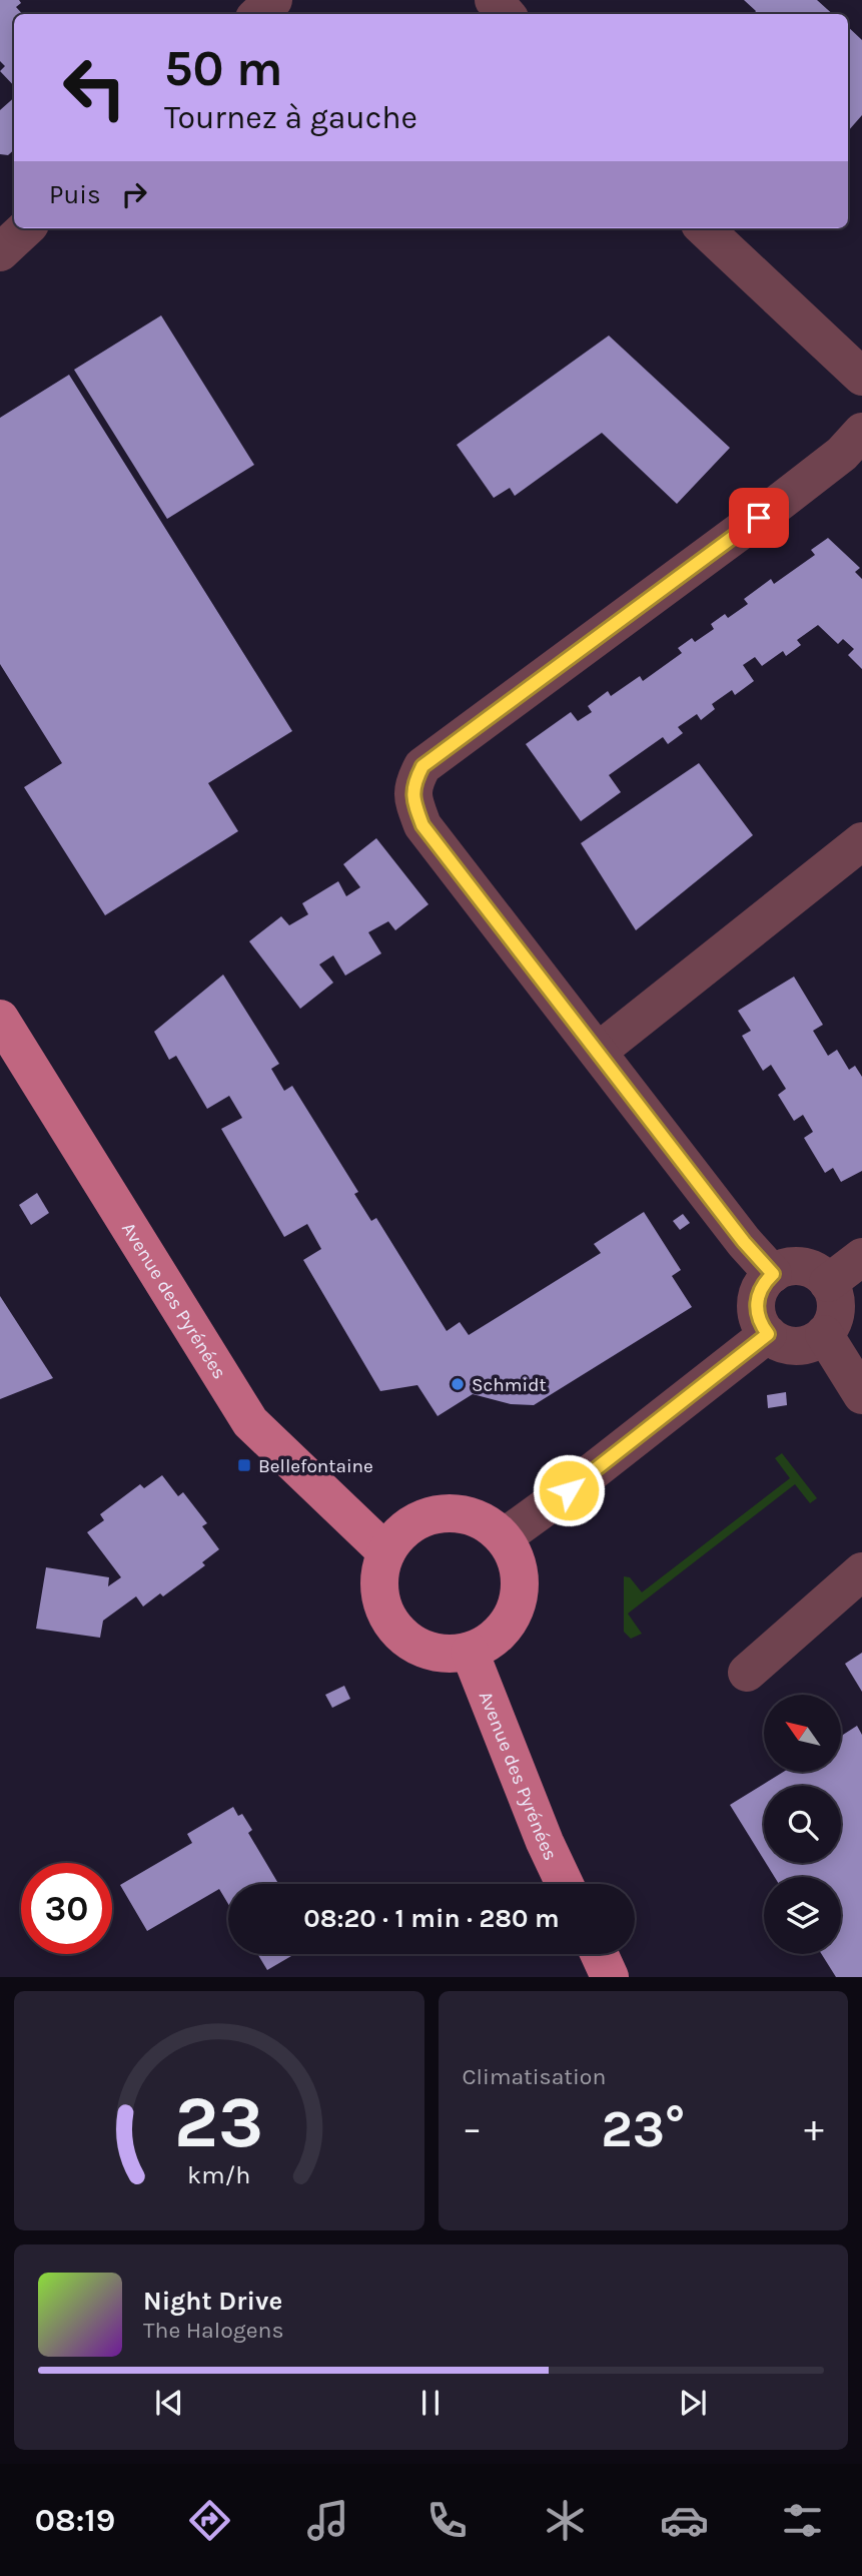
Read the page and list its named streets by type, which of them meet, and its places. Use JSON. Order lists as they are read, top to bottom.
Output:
{
  "streets": {
    "main road": ["Avenue des Pyrénées"]
  },
  "places": {
    "other": ["Schmidt"],
    "transit": ["Bellefontaine"]
  },
  "north": "top left",
  "page": {
    "turn": ["50 m", "Tournez à gauche"],
    "then": "Puis",
    "limit": "30",
    "trip": "08:20 · 1 min · 280 m",
    "tile": "Climatisation",
    "heat": ["−", "23°", "+"],
    "song": ["Night Drive", "The Halogens"],
    "tabs": "08:19",
    "gauge": ["23", "km/h"]
  }
}
